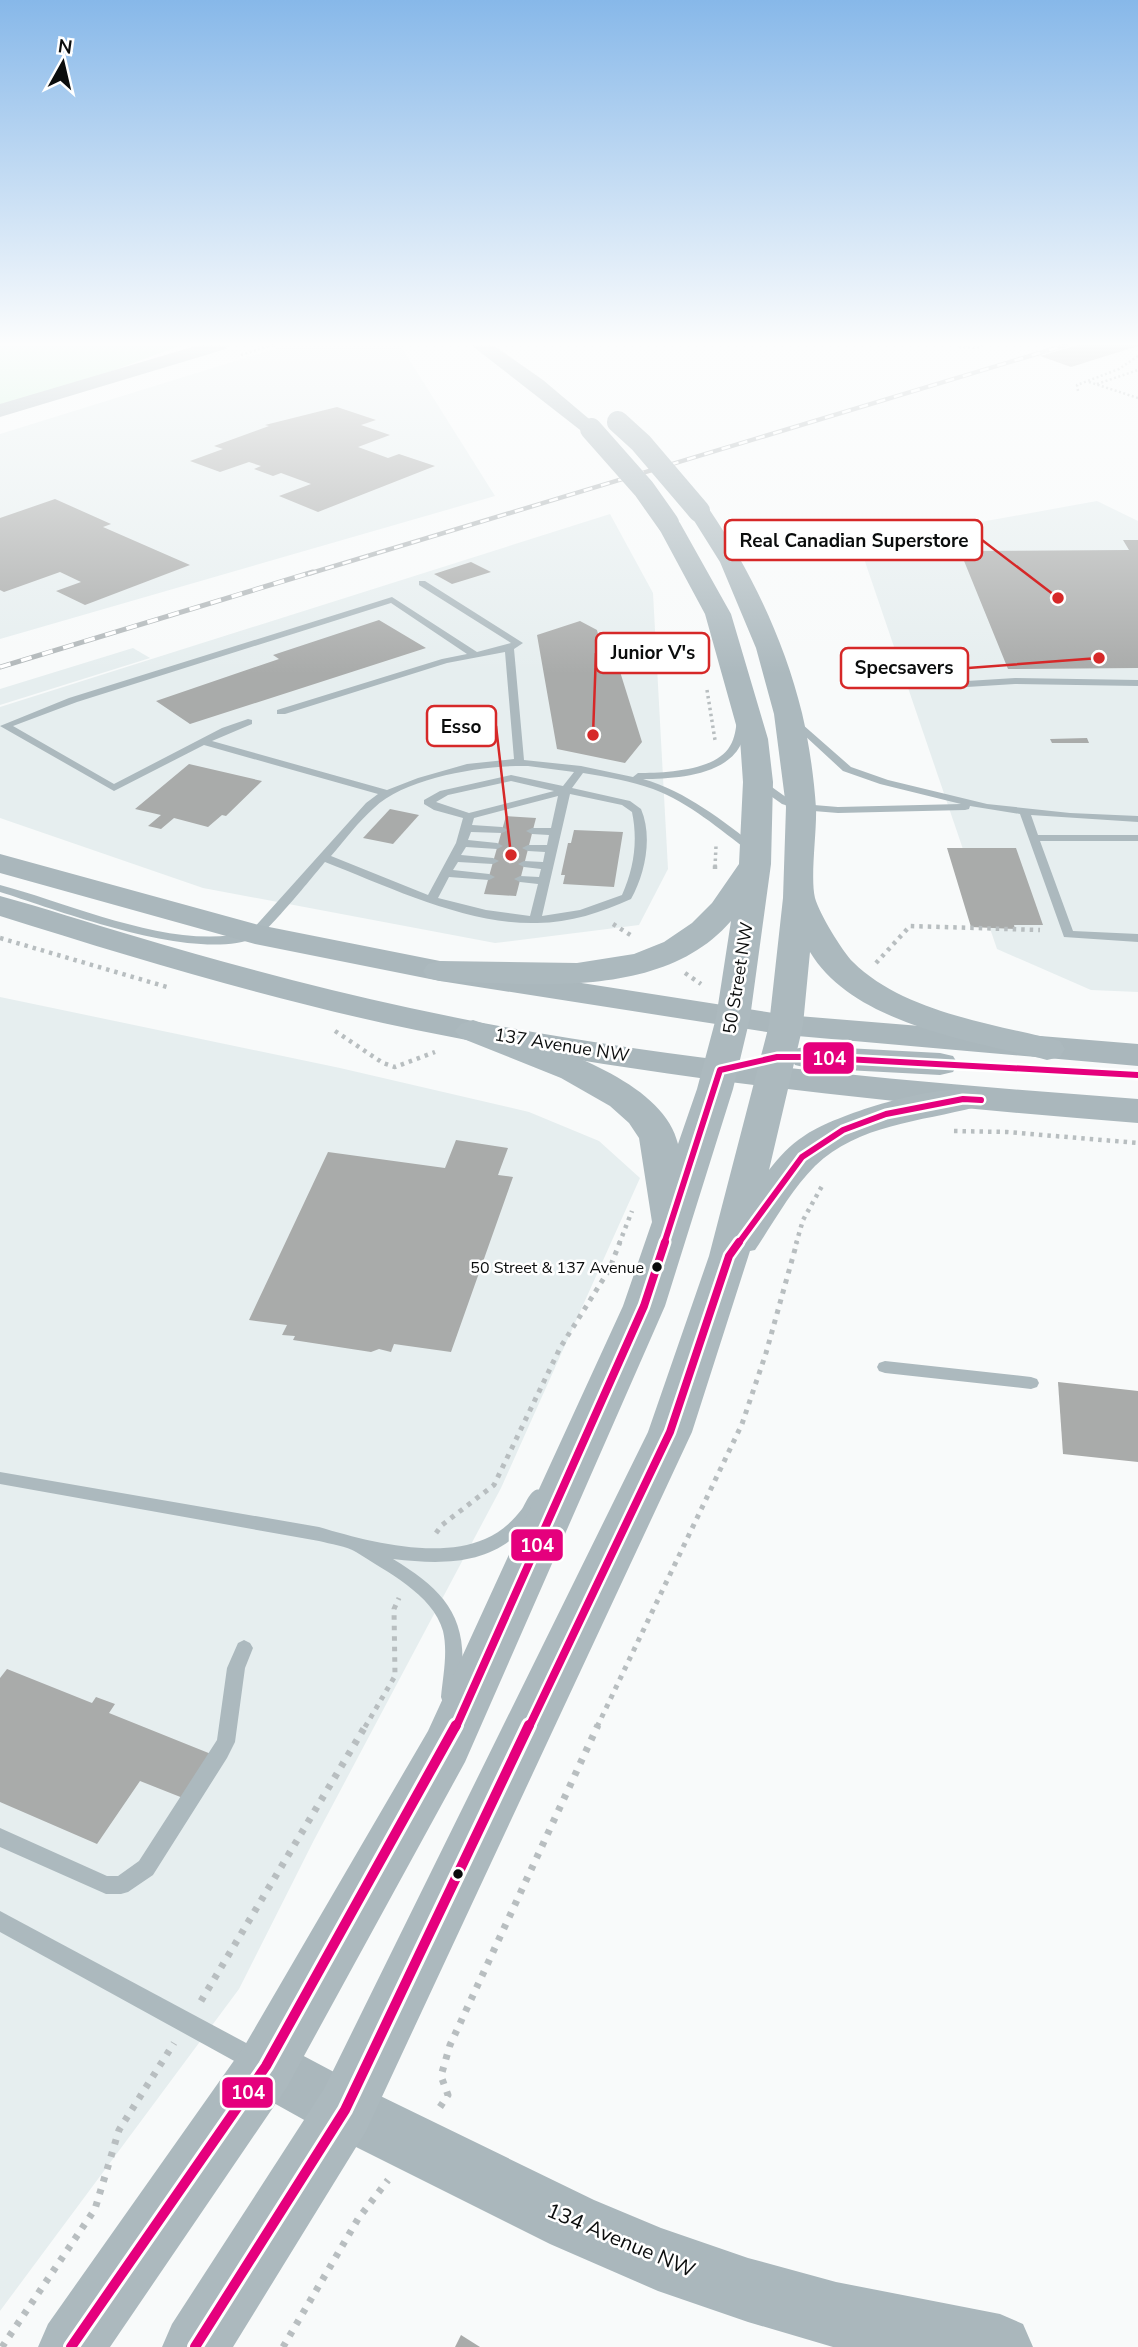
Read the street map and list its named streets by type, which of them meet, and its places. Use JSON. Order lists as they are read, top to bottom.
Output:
{
  "streets": {
    "main road": ["50 Street NW", "137 Avenue NW", "134 Avenue NW"]
  },
  "crossings": [
    ["50 Street NW", "137 Avenue NW"],
    ["50 Street NW", "134 Avenue NW"]
  ],
  "places": [
    "Real Canadian Superstore",
    "Specsavers",
    "Junior V's",
    "Esso",
    "50 Street & 137 Avenue"
  ],
  "lines": ["transit line 104"],
  "north": "top"
}
